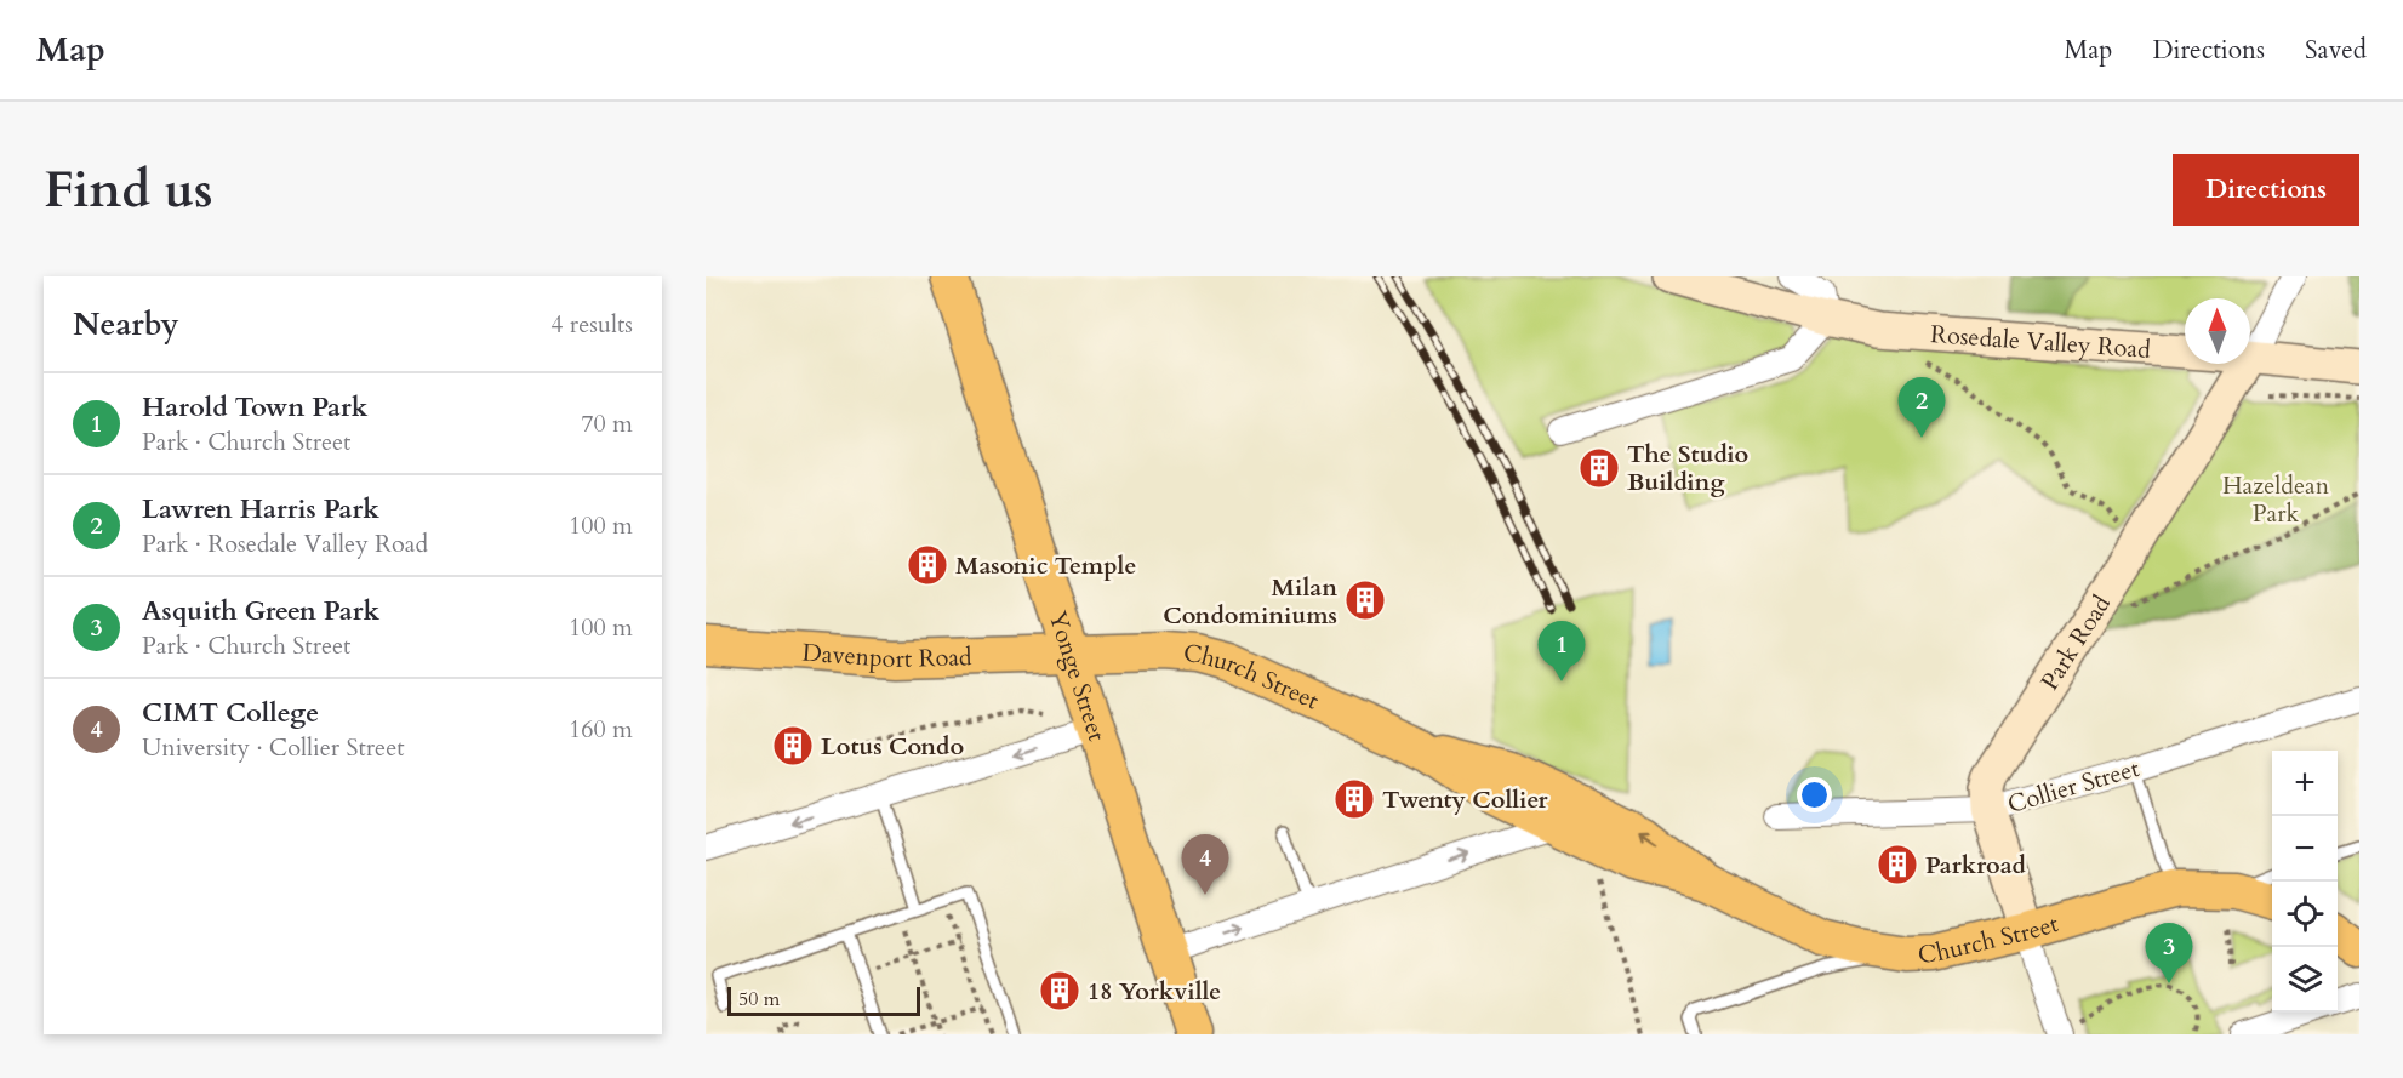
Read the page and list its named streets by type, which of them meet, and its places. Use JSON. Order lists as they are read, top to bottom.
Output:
{
  "streets": {
    "main road": ["Davenport Road", "Yonge Street", "Church Street"],
    "street": ["Rosedale Valley Road", "Park Road", "Collier Street"]
  },
  "crossings": [
    ["Rosedale Valley Road", "Park Road"],
    ["Park Road", "Church Street"],
    ["Park Road", "Collier Street"],
    ["Davenport Road", "Yonge Street"],
    ["Davenport Road", "Church Street"],
    ["Yonge Street", "Church Street"]
  ],
  "parks": ["Hazeldean Park"],
  "places": {
    "building": [
      "The Studio Building",
      "Masonic Temple",
      "Milan Condominiums",
      "Lotus Condo",
      "Twenty Collier",
      "Parkroad",
      "18 Yorkville"
    ]
  },
  "scale_bar": "50 m",
  "north": "top",
  "page": {
    "header": "Map",
    "nav": ["Map", "Directions", "Saved"],
    "buttons": "Directions",
    "title": "Find us",
    "heading": ["Nearby", "4 results"],
    "list": [
      {
        "mark": "1",
        "name": "Harold Town Park",
        "note": "Park · Church Street",
        "value": "70 m"
      },
      {
        "mark": "2",
        "name": "Lawren Harris Park",
        "note": "Park · Rosedale Valley Road",
        "value": "100 m"
      },
      {
        "mark": "3",
        "name": "Asquith Green Park",
        "note": "Park · Church Street",
        "value": "100 m"
      },
      {
        "mark": "4",
        "name": "CIMT College",
        "note": "University · Collier Street",
        "value": "160 m"
      }
    ],
    "pins": [
      "2",
      "1",
      "4",
      "3"
    ],
    "map_buttons": ["+", "−"],
    "scale": "50 m"
  }
}
